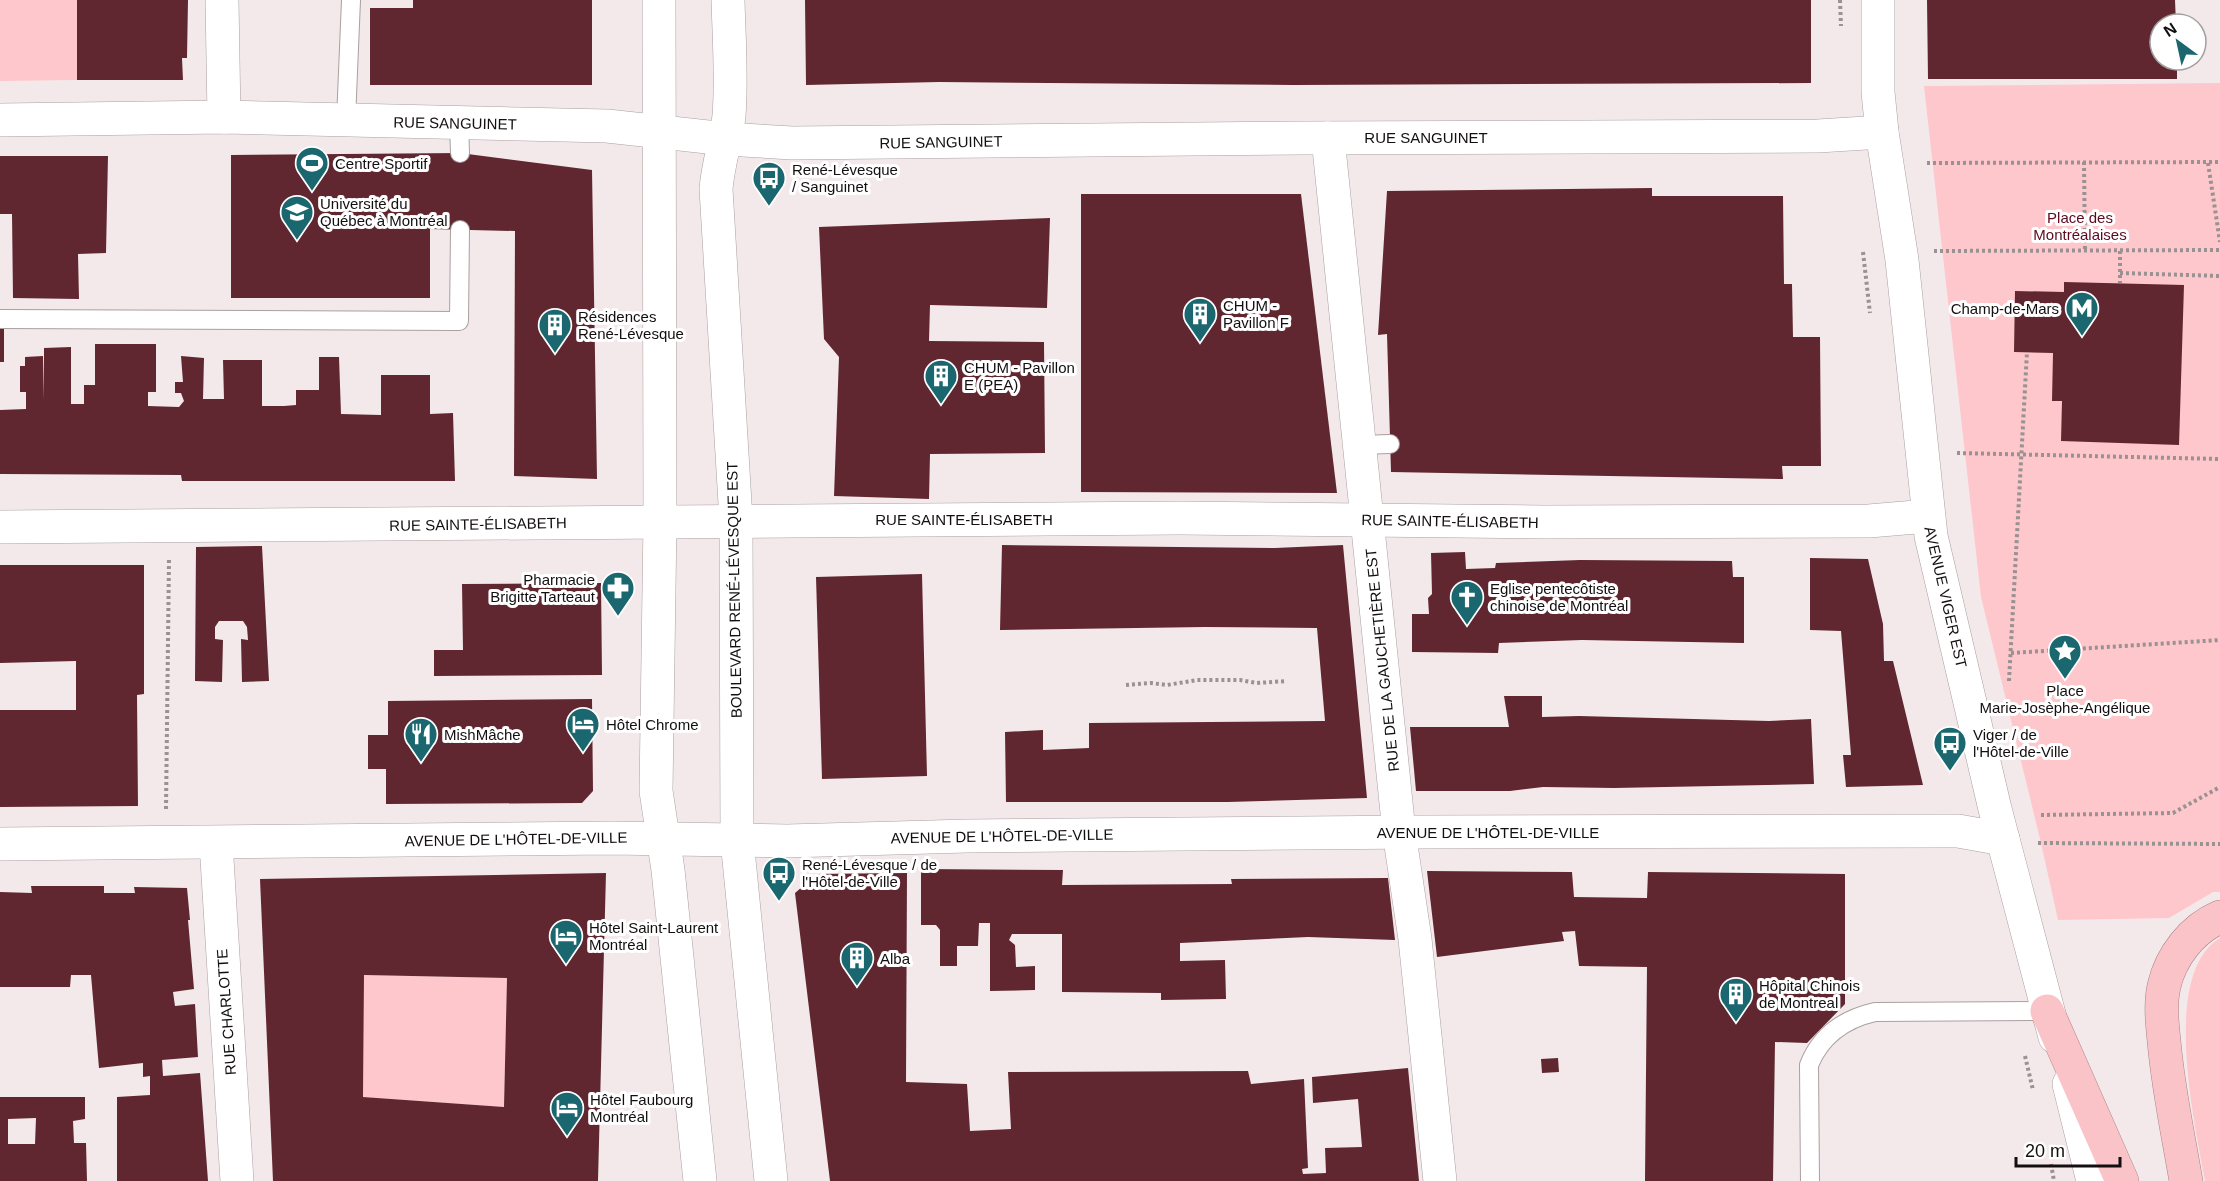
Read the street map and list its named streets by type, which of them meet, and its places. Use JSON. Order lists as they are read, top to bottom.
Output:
{
  "streets": {
    "street": [
      "RUE SANGUINET",
      "RUE SAINTE-ÉLISABETH",
      "BOULEVARD RENÉ-LÉVESQUE EST",
      "AVENUE VIGER EST",
      "RUE DE LA GAUCHETIÈRE EST",
      "AVENUE DE L'HÔTEL-DE-VILLE",
      "RUE CHARLOTTE"
    ]
  },
  "crossings": [
    ["RUE SANGUINET", "BOULEVARD RENÉ-LÉVESQUE EST"],
    ["RUE SANGUINET", "AVENUE VIGER EST"],
    ["RUE SANGUINET", "RUE DE LA GAUCHETIÈRE EST"],
    ["RUE SAINTE-ÉLISABETH", "BOULEVARD RENÉ-LÉVESQUE EST"],
    ["RUE SAINTE-ÉLISABETH", "AVENUE VIGER EST"],
    ["RUE SAINTE-ÉLISABETH", "RUE DE LA GAUCHETIÈRE EST"],
    ["BOULEVARD RENÉ-LÉVESQUE EST", "AVENUE DE L'HÔTEL-DE-VILLE"],
    ["AVENUE VIGER EST", "AVENUE DE L'HÔTEL-DE-VILLE"],
    ["RUE DE LA GAUCHETIÈRE EST", "AVENUE DE L'HÔTEL-DE-VILLE"],
    ["AVENUE DE L'HÔTEL-DE-VILLE", "RUE CHARLOTTE"]
  ],
  "parks": ["Place des Montréalaises"],
  "places": {
    "sports": ["Centre Sportif"],
    "bus stop": ["René-Lévesque / Sanguinet", "Viger / de l'Hôtel-de-Ville", "René-Lévesque / de l'Hôtel-de-Ville"],
    "school or university": ["Université du Québec à Montréal"],
    "metro station": ["Champ-de-Mars"],
    "building": [
      "CHUM - Pavillon F",
      "Résidences René-Lévesque",
      "CHUM - Pavillon E (PEA)",
      "Alba",
      "Hôpital Chinois de Montreal"
    ],
    "pharmacy": ["Pharmacie Brigitte Tarteaut"],
    "church": ["Eglise pentecôtiste chinoise de Montréal"],
    "place": ["Place Marie-Josèphe-Angélique"],
    "hotel": ["Hôtel Chrome", "Hôtel Saint-Laurent Montréal", "Hôtel Faubourg Montréal"],
    "restaurant": ["MishMâche"]
  },
  "scale_bar": "20 m",
  "north": "top left"
}
